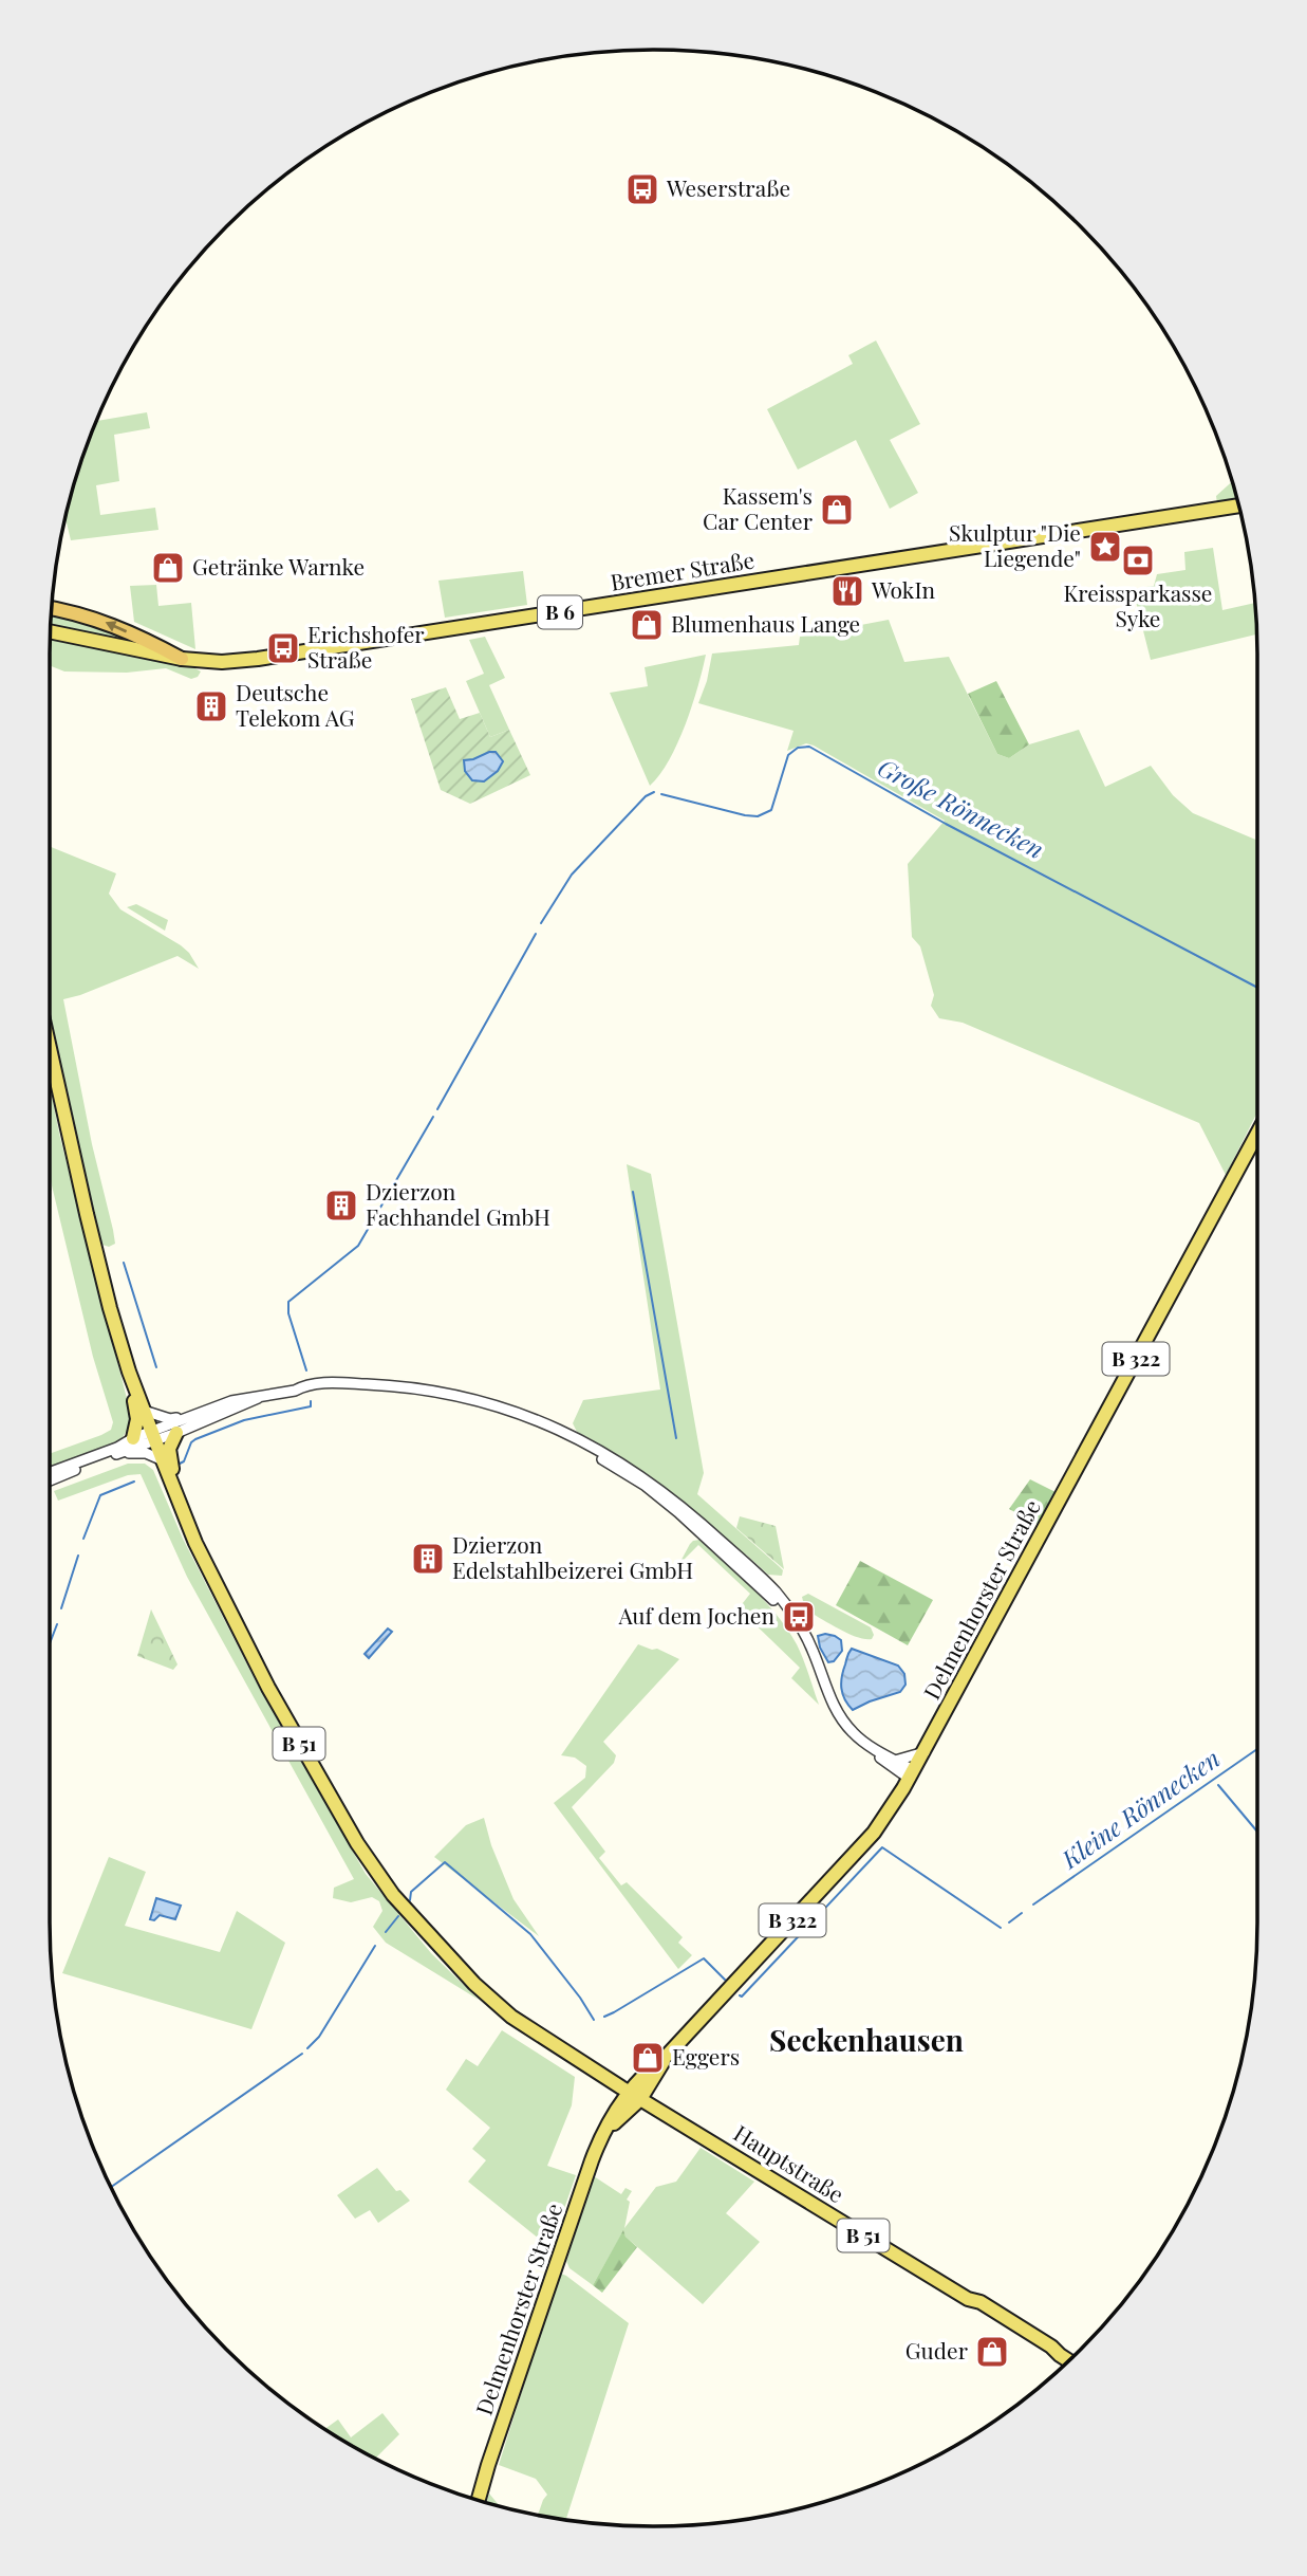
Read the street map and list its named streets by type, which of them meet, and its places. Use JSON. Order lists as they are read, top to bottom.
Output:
{
  "streets": {
    "highway": ["B 6"],
    "main road": [
      "Bremer Straße",
      "B 322",
      "Delmenhorster Straße",
      "B 51",
      "Hauptstraße"
    ]
  },
  "crossings": [
    ["Bremer Straße", "B 6"],
    ["Delmenhorster Straße", "B 51"],
    ["B 51", "Hauptstraße"]
  ],
  "districts": ["Seckenhausen"],
  "water": ["Große Rönnecken", "Kleine Rönnecken"],
  "places": {
    "bus stop": ["Weserstraße", "Erichshofer Straße", "Auf dem Jochen"],
    "shop": [
      "Kassem's Car Center",
      "Getränke Warnke",
      "Blumenhaus Lange",
      "Eggers",
      "Guder"
    ],
    "place": ["Skulptur \"Die Liegende\""],
    "bank": ["Kreissparkasse Syke"],
    "restaurant": ["WokIn"],
    "building": ["Deutsche Telekom AG", "Dzierzon Fachhandel GmbH", "Dzierzon Edelstahlbeizerei GmbH"]
  }
}
